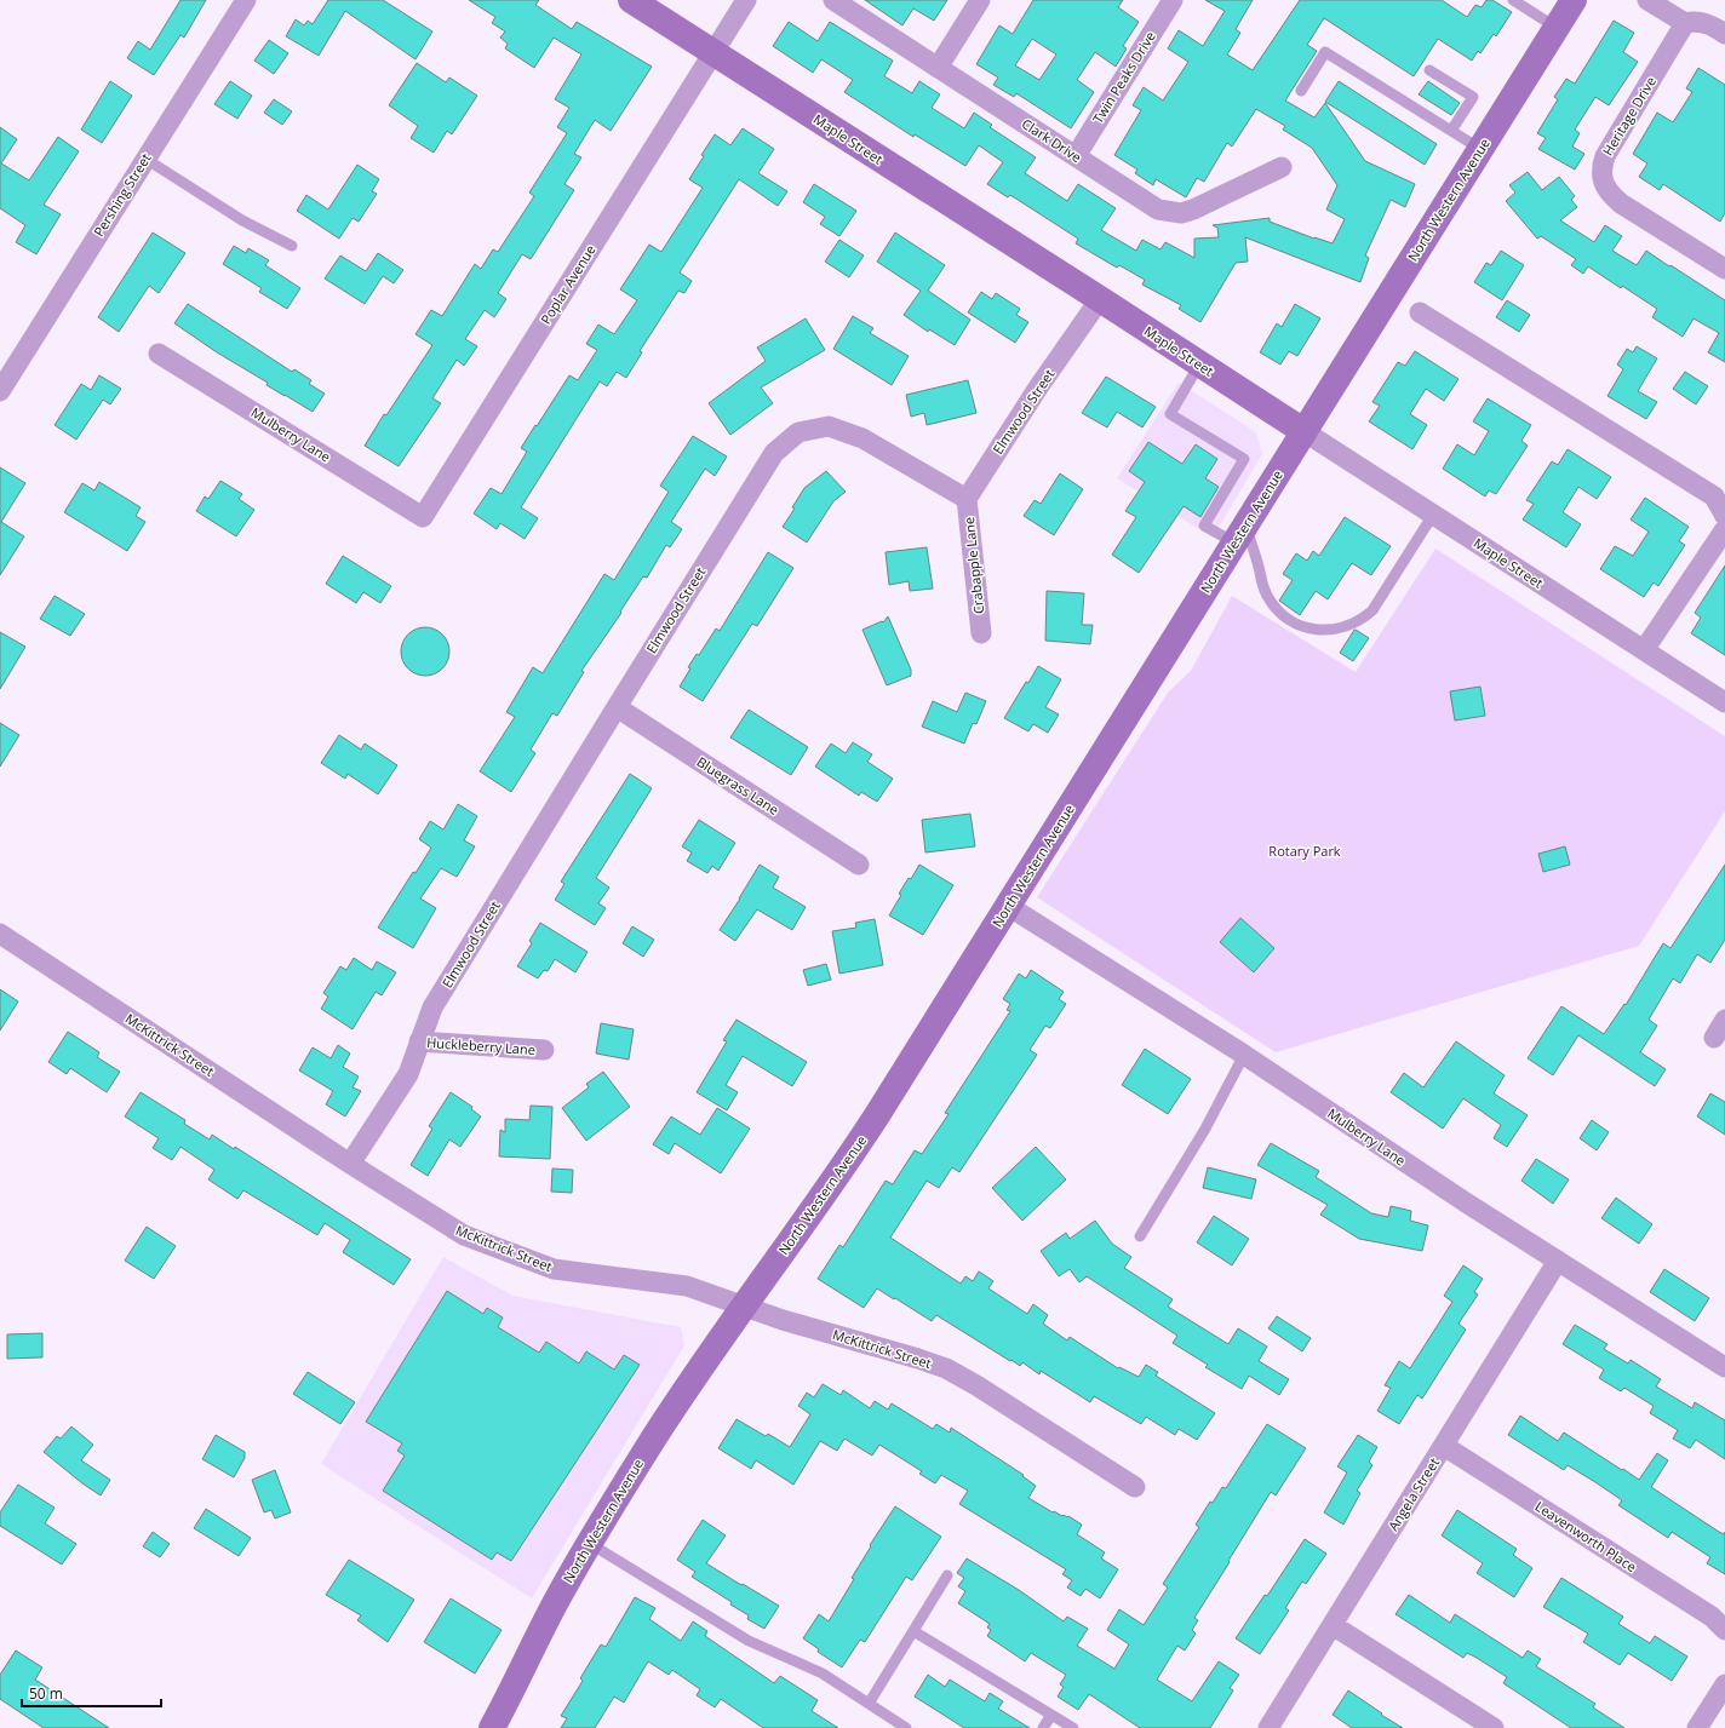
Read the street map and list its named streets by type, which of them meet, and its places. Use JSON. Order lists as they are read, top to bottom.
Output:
{
  "streets": {
    "main road": ["Maple Street", "North Western Avenue"],
    "street": [
      "Twin Peaks Drive",
      "Heritage Drive",
      "Clark Drive",
      "Pershing Street",
      "Poplar Avenue",
      "Elmwood Street",
      "Mulberry Lane",
      "Crabapple Lane",
      "Bluegrass Lane",
      "McKittrick Street",
      "Huckleberry Lane",
      "Angela Street",
      "Leavenworth Place"
    ]
  },
  "crossings": [
    ["Twin Peaks Drive", "Clark Drive"],
    ["Maple Street", "North Western Avenue"],
    ["Maple Street", "Poplar Avenue"],
    ["Maple Street", "Elmwood Street"],
    ["North Western Avenue", "Mulberry Lane"],
    ["North Western Avenue", "McKittrick Street"],
    ["Poplar Avenue", "Mulberry Lane"],
    ["Elmwood Street", "Crabapple Lane"],
    ["Elmwood Street", "Bluegrass Lane"],
    ["Elmwood Street", "McKittrick Street"],
    ["Elmwood Street", "Huckleberry Lane"],
    ["Mulberry Lane", "Angela Street"],
    ["Angela Street", "Leavenworth Place"]
  ],
  "parks": ["Rotary Park"],
  "scale_bar": "50 m"
}
